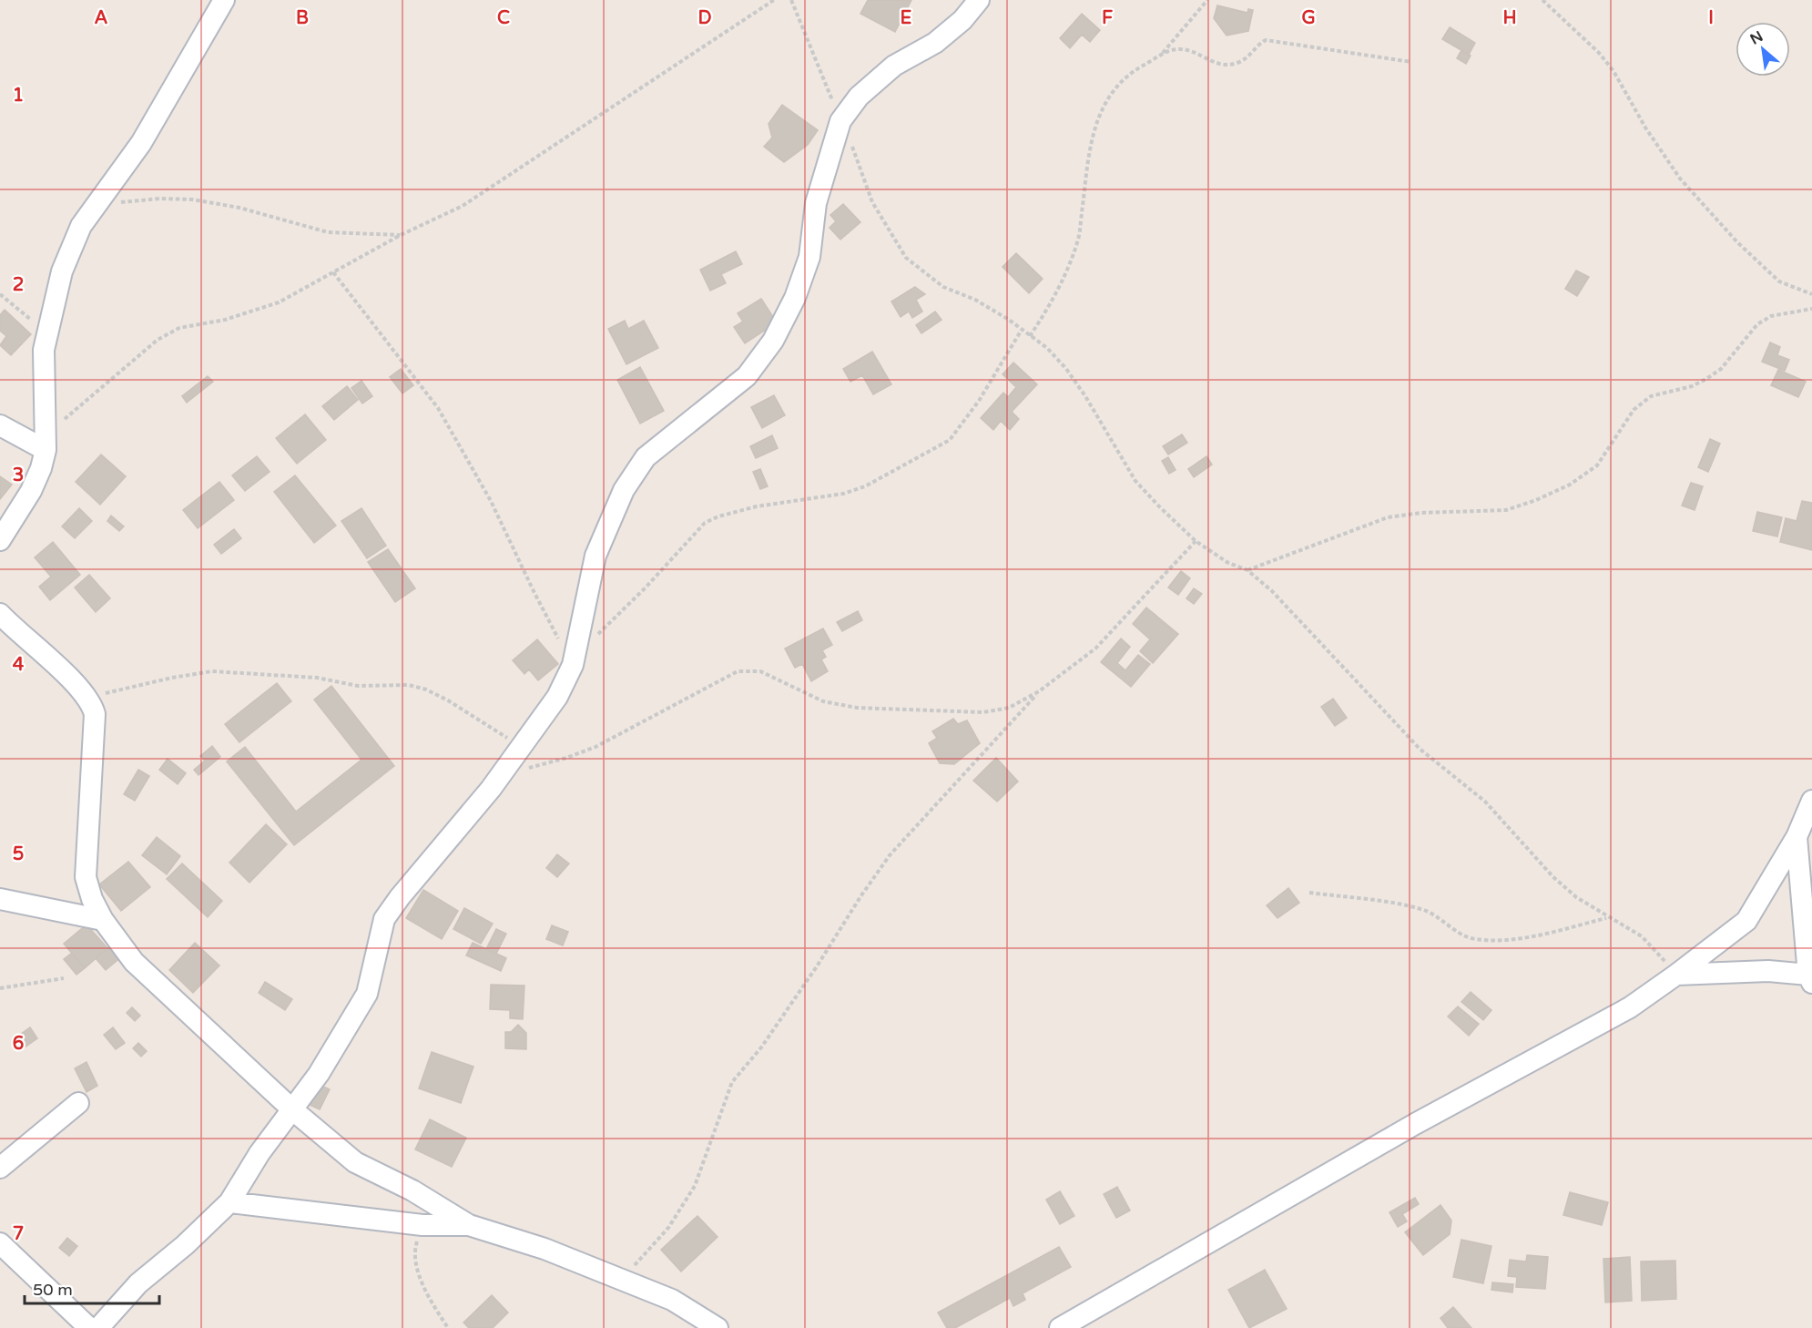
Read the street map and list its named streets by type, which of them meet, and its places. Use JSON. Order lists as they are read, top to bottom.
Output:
{
  "scale_bar": "50 m",
  "north": "top left",
  "grid": {
    "columns": [
      "A",
      "B",
      "C",
      "D",
      "E",
      "F",
      "G",
      "H",
      "I"
    ],
    "rows": [
      "1",
      "2",
      "3",
      "4",
      "5",
      "6",
      "7"
    ]
  }
}
